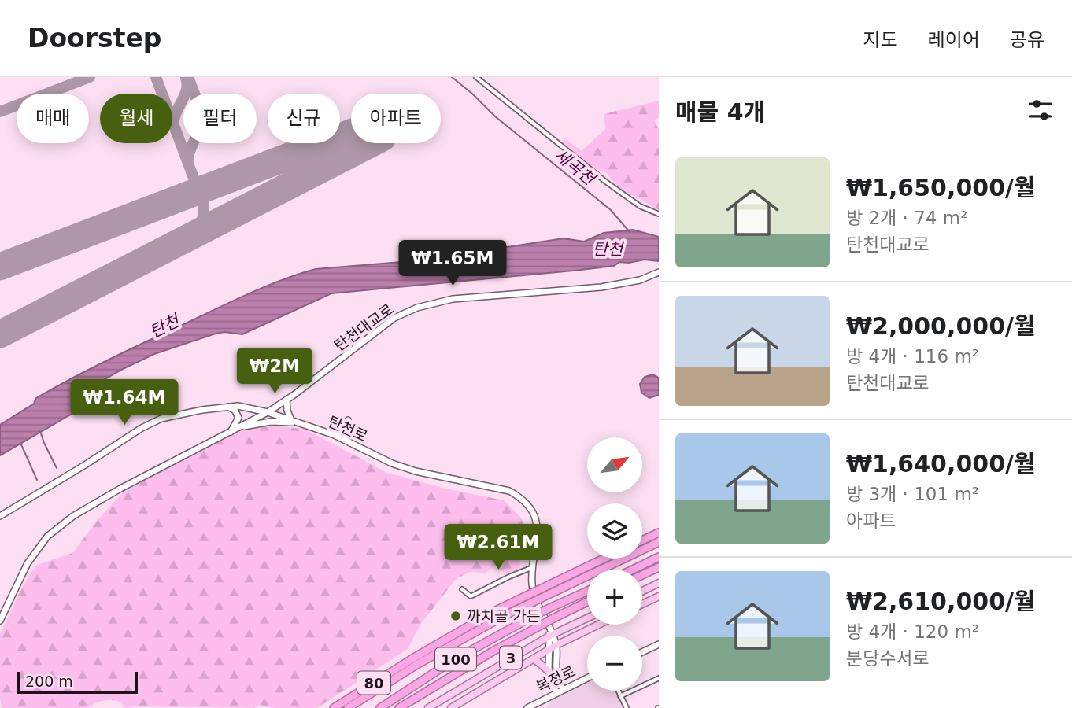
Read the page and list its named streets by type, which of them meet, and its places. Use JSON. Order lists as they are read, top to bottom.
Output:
{
  "streets": {
    "highway": ["100", "80"],
    "main road": ["3"],
    "street": ["탄천대교로", "탄천로", "복정로"]
  },
  "crossings": [
    ["탄천대교로", "탄천로"],
    ["탄천로", "3"],
    ["탄천로", "복정로"]
  ],
  "water": ["세곡천", "탄천"],
  "places": ["까치골 가든"],
  "scale_bar": "200 m",
  "north": "top right",
  "page": {
    "header": "Doorstep",
    "nav": ["지도", "레이어", "공유"],
    "heading": "매물 4개",
    "chip": [
      "매매",
      "월세",
      "필터",
      "신규",
      "아파트"
    ],
    "list": [
      {
        "name": "₩1,650,000/월",
        "note": "방 2개 · 74 m² · 탄천대교로"
      },
      {
        "name": "₩2,000,000/월",
        "note": "방 4개 · 116 m² · 탄천대교로"
      },
      {
        "name": "₩1,640,000/월",
        "note": "방 3개 · 101 m² · 아파트"
      },
      {
        "name": "₩2,610,000/월",
        "note": "방 4개 · 120 m² · 분당수서로"
      }
    ],
    "price": [
      "₩1.65M",
      "₩2M",
      "₩1.64M",
      "₩2.61M"
    ],
    "map_buttons": ["+", "−"],
    "scale": "200 m"
  }
}
